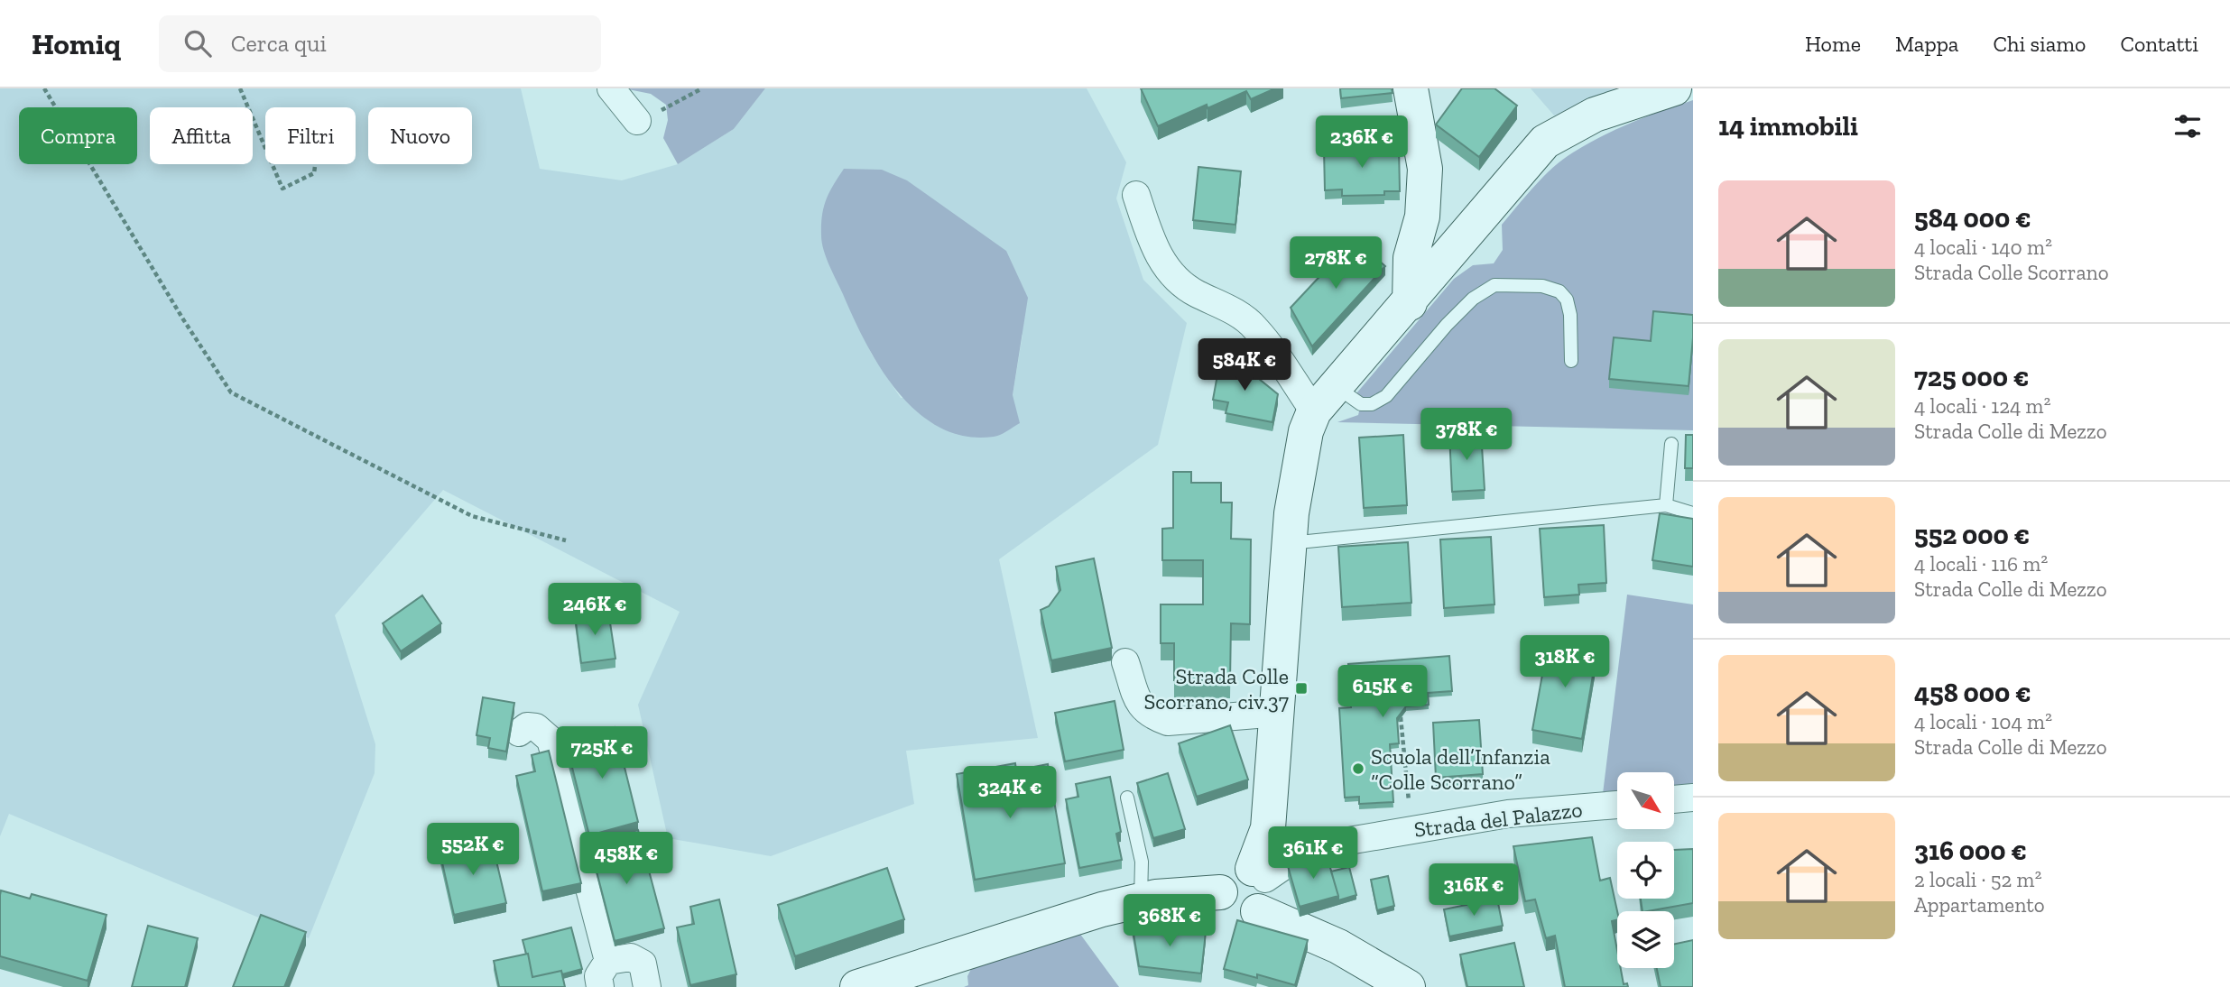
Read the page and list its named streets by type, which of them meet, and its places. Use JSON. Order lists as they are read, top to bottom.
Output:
{
  "streets": {
    "street": ["Strada del Palazzo"]
  },
  "places": {
    "transit": ["Strada Colle Scorrano, civ.37"],
    "other": ["Scuola dell’Infanzia “Colle Scorrano”"]
  },
  "north": "bottom right",
  "page": {
    "header": "Homiq",
    "search": "Cerca qui",
    "nav": [
      "Home",
      "Mappa",
      "Chi siamo",
      "Contatti"
    ],
    "heading": "14 immobili",
    "chip": [
      "Compra",
      "Affitta",
      "Filtri",
      "Nuovo"
    ],
    "price": [
      "236K €",
      "278K €",
      "584K €",
      "378K €",
      "246K €",
      "318K €",
      "615K €",
      "725K €",
      "324K €",
      "552K €",
      "361K €",
      "458K €",
      "316K €",
      "368K €"
    ],
    "list": [
      {
        "name": "584 000 €",
        "note": "4 locali · 140 m² · Strada Colle Scorrano"
      },
      {
        "name": "725 000 €",
        "note": "4 locali · 124 m² · Strada Colle di Mezzo"
      },
      {
        "name": "552 000 €",
        "note": "4 locali · 116 m² · Strada Colle di Mezzo"
      },
      {
        "name": "458 000 €",
        "note": "4 locali · 104 m² · Strada Colle di Mezzo"
      },
      {
        "name": "316 000 €",
        "note": "2 locali · 52 m² · Appartamento"
      }
    ]
  }
}
